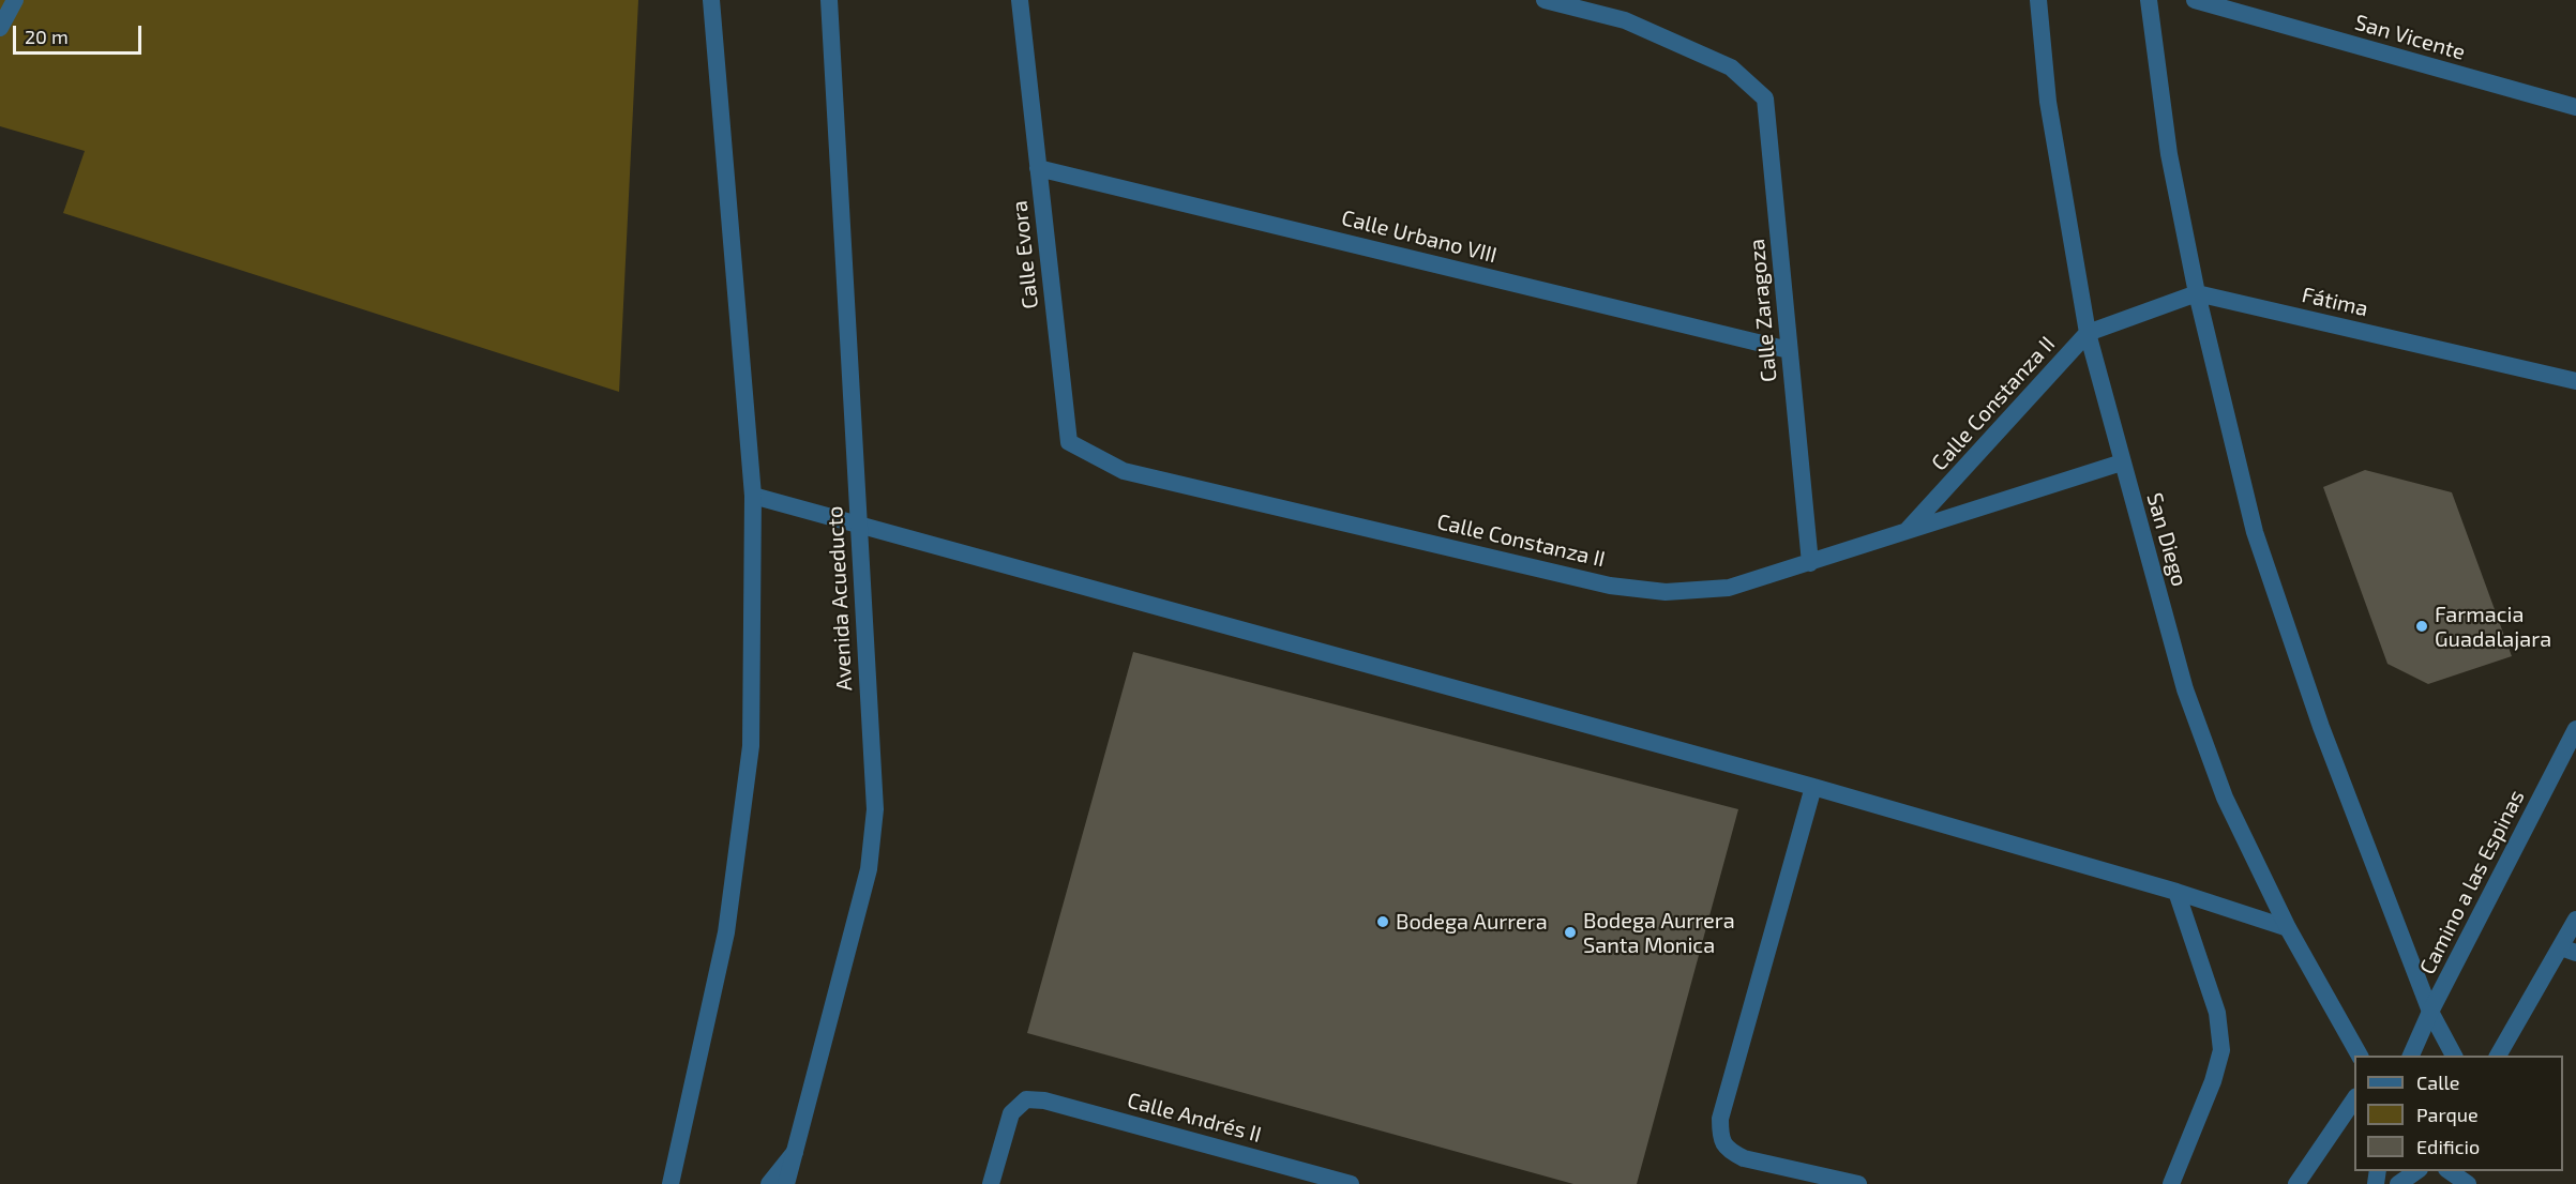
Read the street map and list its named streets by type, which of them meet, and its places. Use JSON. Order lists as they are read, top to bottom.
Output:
{
  "streets": {
    "street": [
      "San Vicente",
      "Calle Urbano VIII",
      "Calle Evora",
      "Fátima",
      "Calle Zaragoza",
      "Calle Constanza II",
      "San Diego",
      "Avenida Acueducto",
      "Camino a las Espinas",
      "Calle Andrés II"
    ]
  },
  "crossings": [
    ["Calle Urbano VIII", "Calle Evora"],
    ["Calle Urbano VIII", "Calle Zaragoza"],
    ["Calle Evora", "Calle Constanza II"],
    ["Calle Zaragoza", "Calle Constanza II"],
    ["Calle Constanza II", "San Diego"]
  ],
  "places": ["Farmacia Guadalajara", "Bodega Aurrera", "Bodega Aurrera Santa Monica"],
  "legend": ["Calle", "Parque", "Edificio"],
  "scale_bar": "20 m"
}
